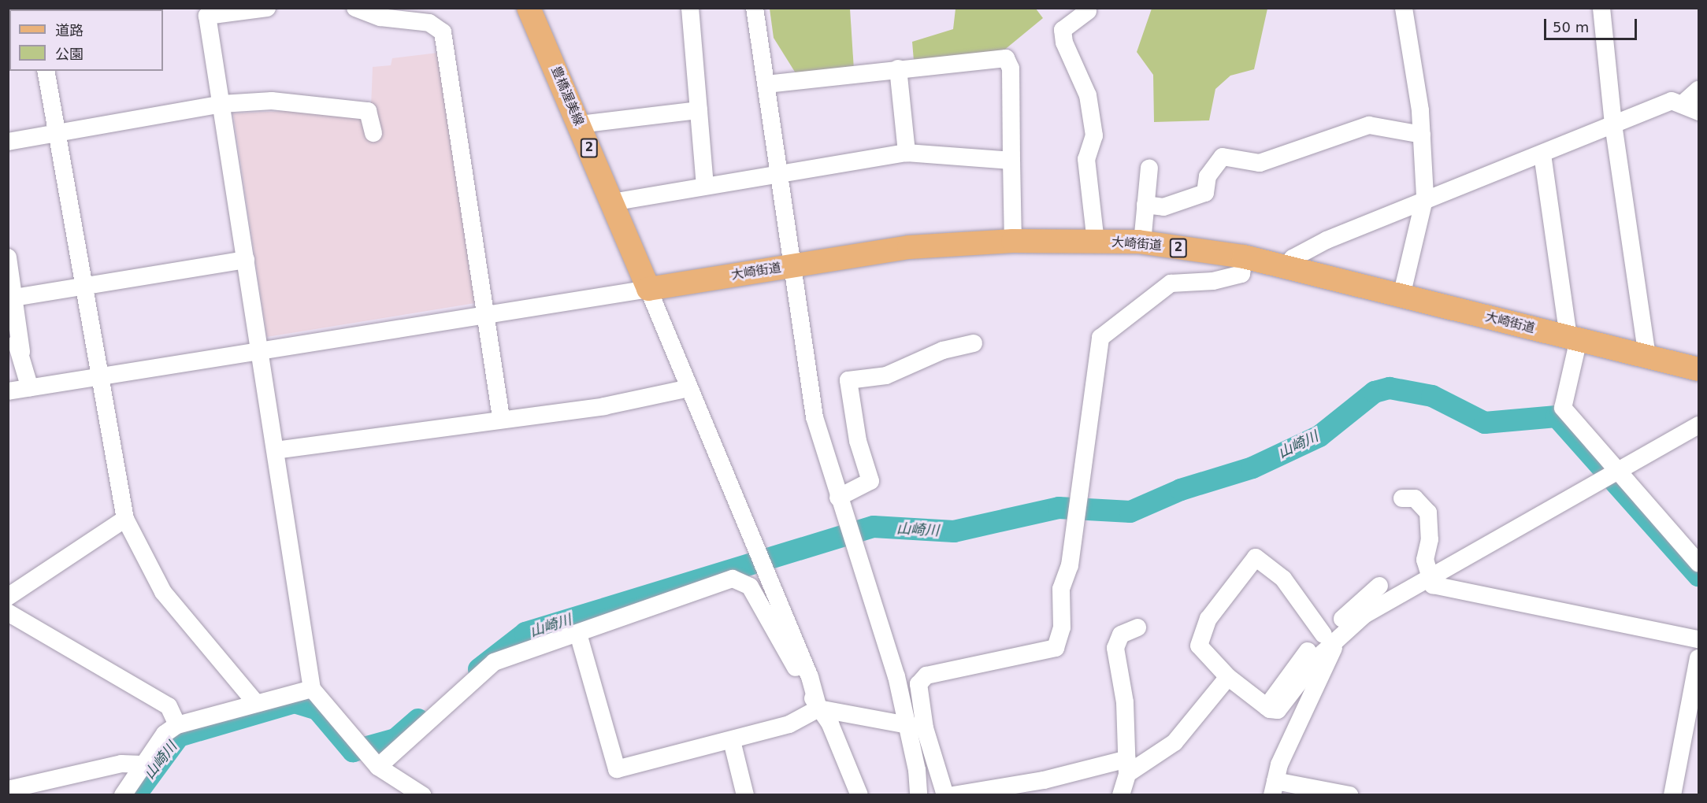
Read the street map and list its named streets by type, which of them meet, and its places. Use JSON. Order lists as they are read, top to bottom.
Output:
{
  "streets": {
    "main road": ["豊橋渥美線", "2", "大崎街道"]
  },
  "crossings": [
    ["豊橋渥美線", "大崎街道"]
  ],
  "water": ["山崎川"],
  "legend": ["道路", "公園"],
  "scale_bar": "50 m"
}
